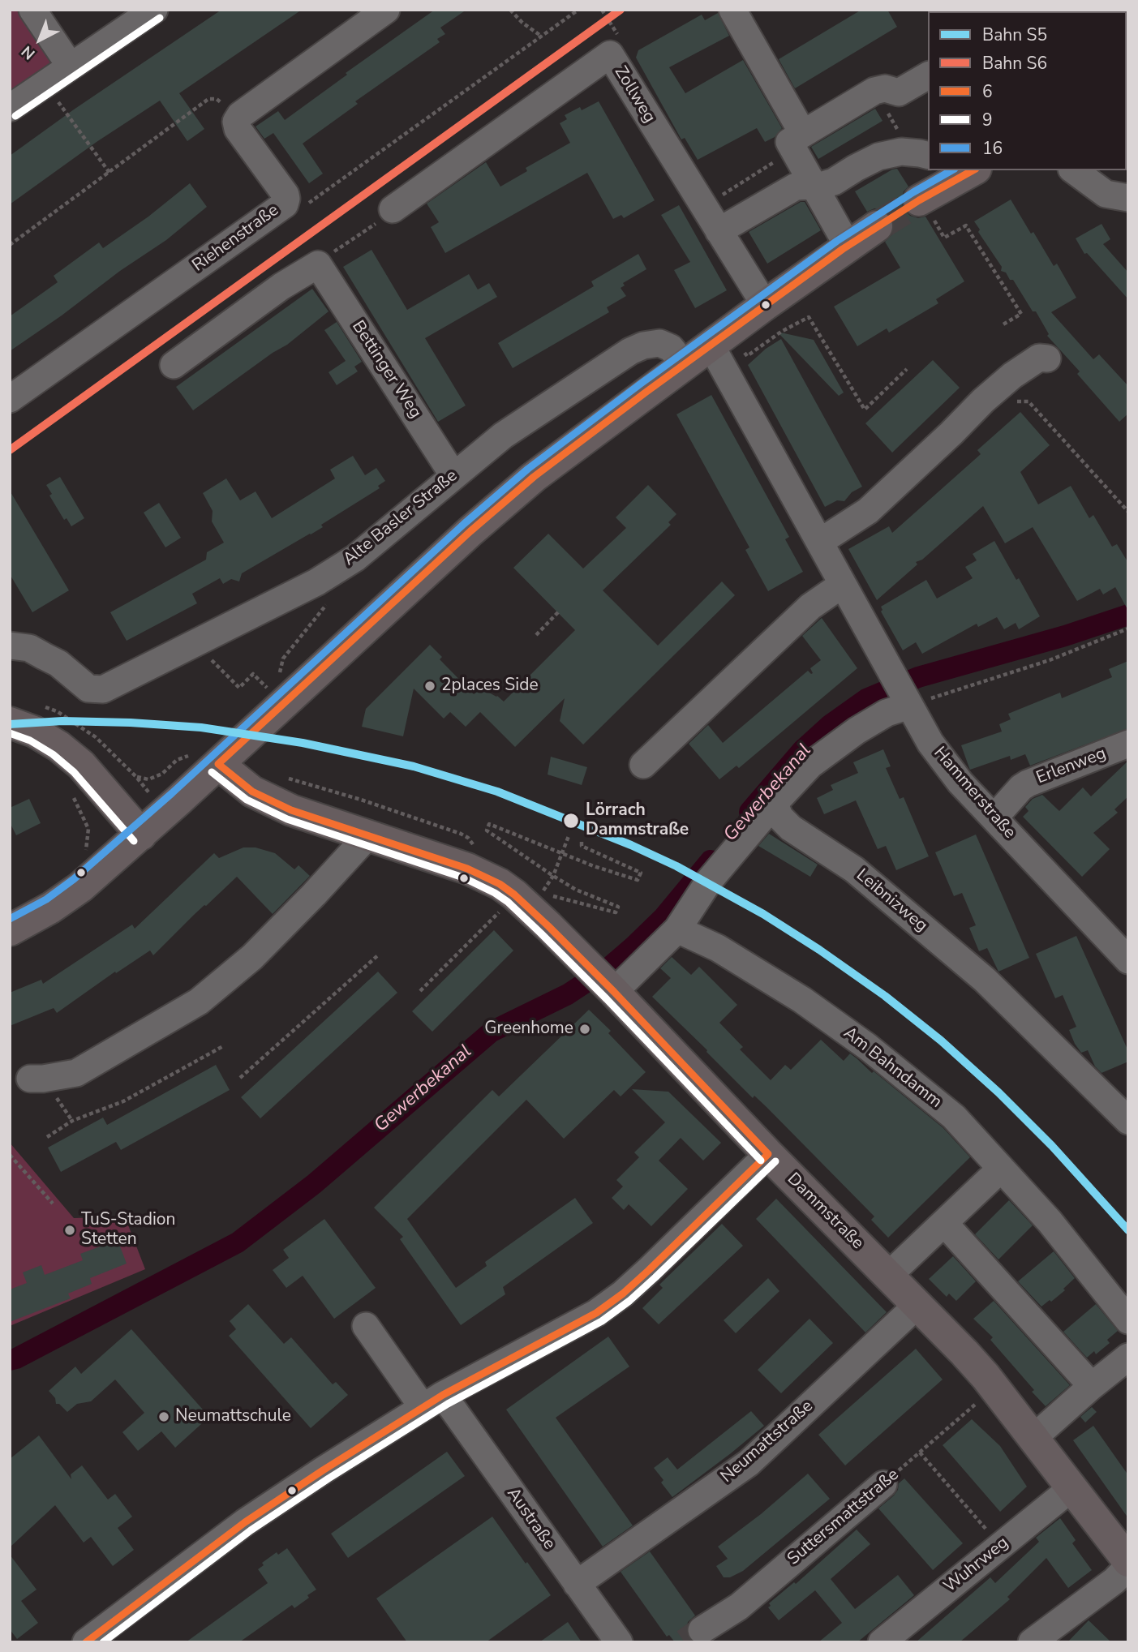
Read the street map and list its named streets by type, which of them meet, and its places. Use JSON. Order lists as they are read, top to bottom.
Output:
{
  "streets": {
    "main road": ["Dammstraße"],
    "street": [
      "Zollweg",
      "Riehenstraße",
      "Bettinger Weg",
      "Alte Basler Straße",
      "Erlenweg",
      "Hammerstraße",
      "Leibnizweg",
      "Am Bahndamm",
      "Neumattstraße",
      "Suttersmattstraße",
      "Austraße",
      "Wuhrweg"
    ]
  },
  "crossings": [
    ["Bettinger Weg", "Alte Basler Straße"],
    ["Erlenweg", "Hammerstraße"],
    ["Dammstraße", "Neumattstraße"],
    ["Dammstraße", "Suttersmattstraße"],
    ["Dammstraße", "Wuhrweg"],
    ["Neumattstraße", "Austraße"]
  ],
  "water": ["Gewerbekanal"],
  "places": [
    "2places Side",
    "Lörrach Dammstraße",
    "Greenhome",
    "TuS-Stadion Stetten",
    "Neumattschule"
  ],
  "lines": [
    "rail line S6",
    "transit line 9",
    "transit line 6",
    "transit line 16",
    "rail line S5"
  ],
  "legend": [
    "Bahn S5",
    "Bahn S6",
    "6",
    "9",
    "16"
  ],
  "north": "bottom left"
}
